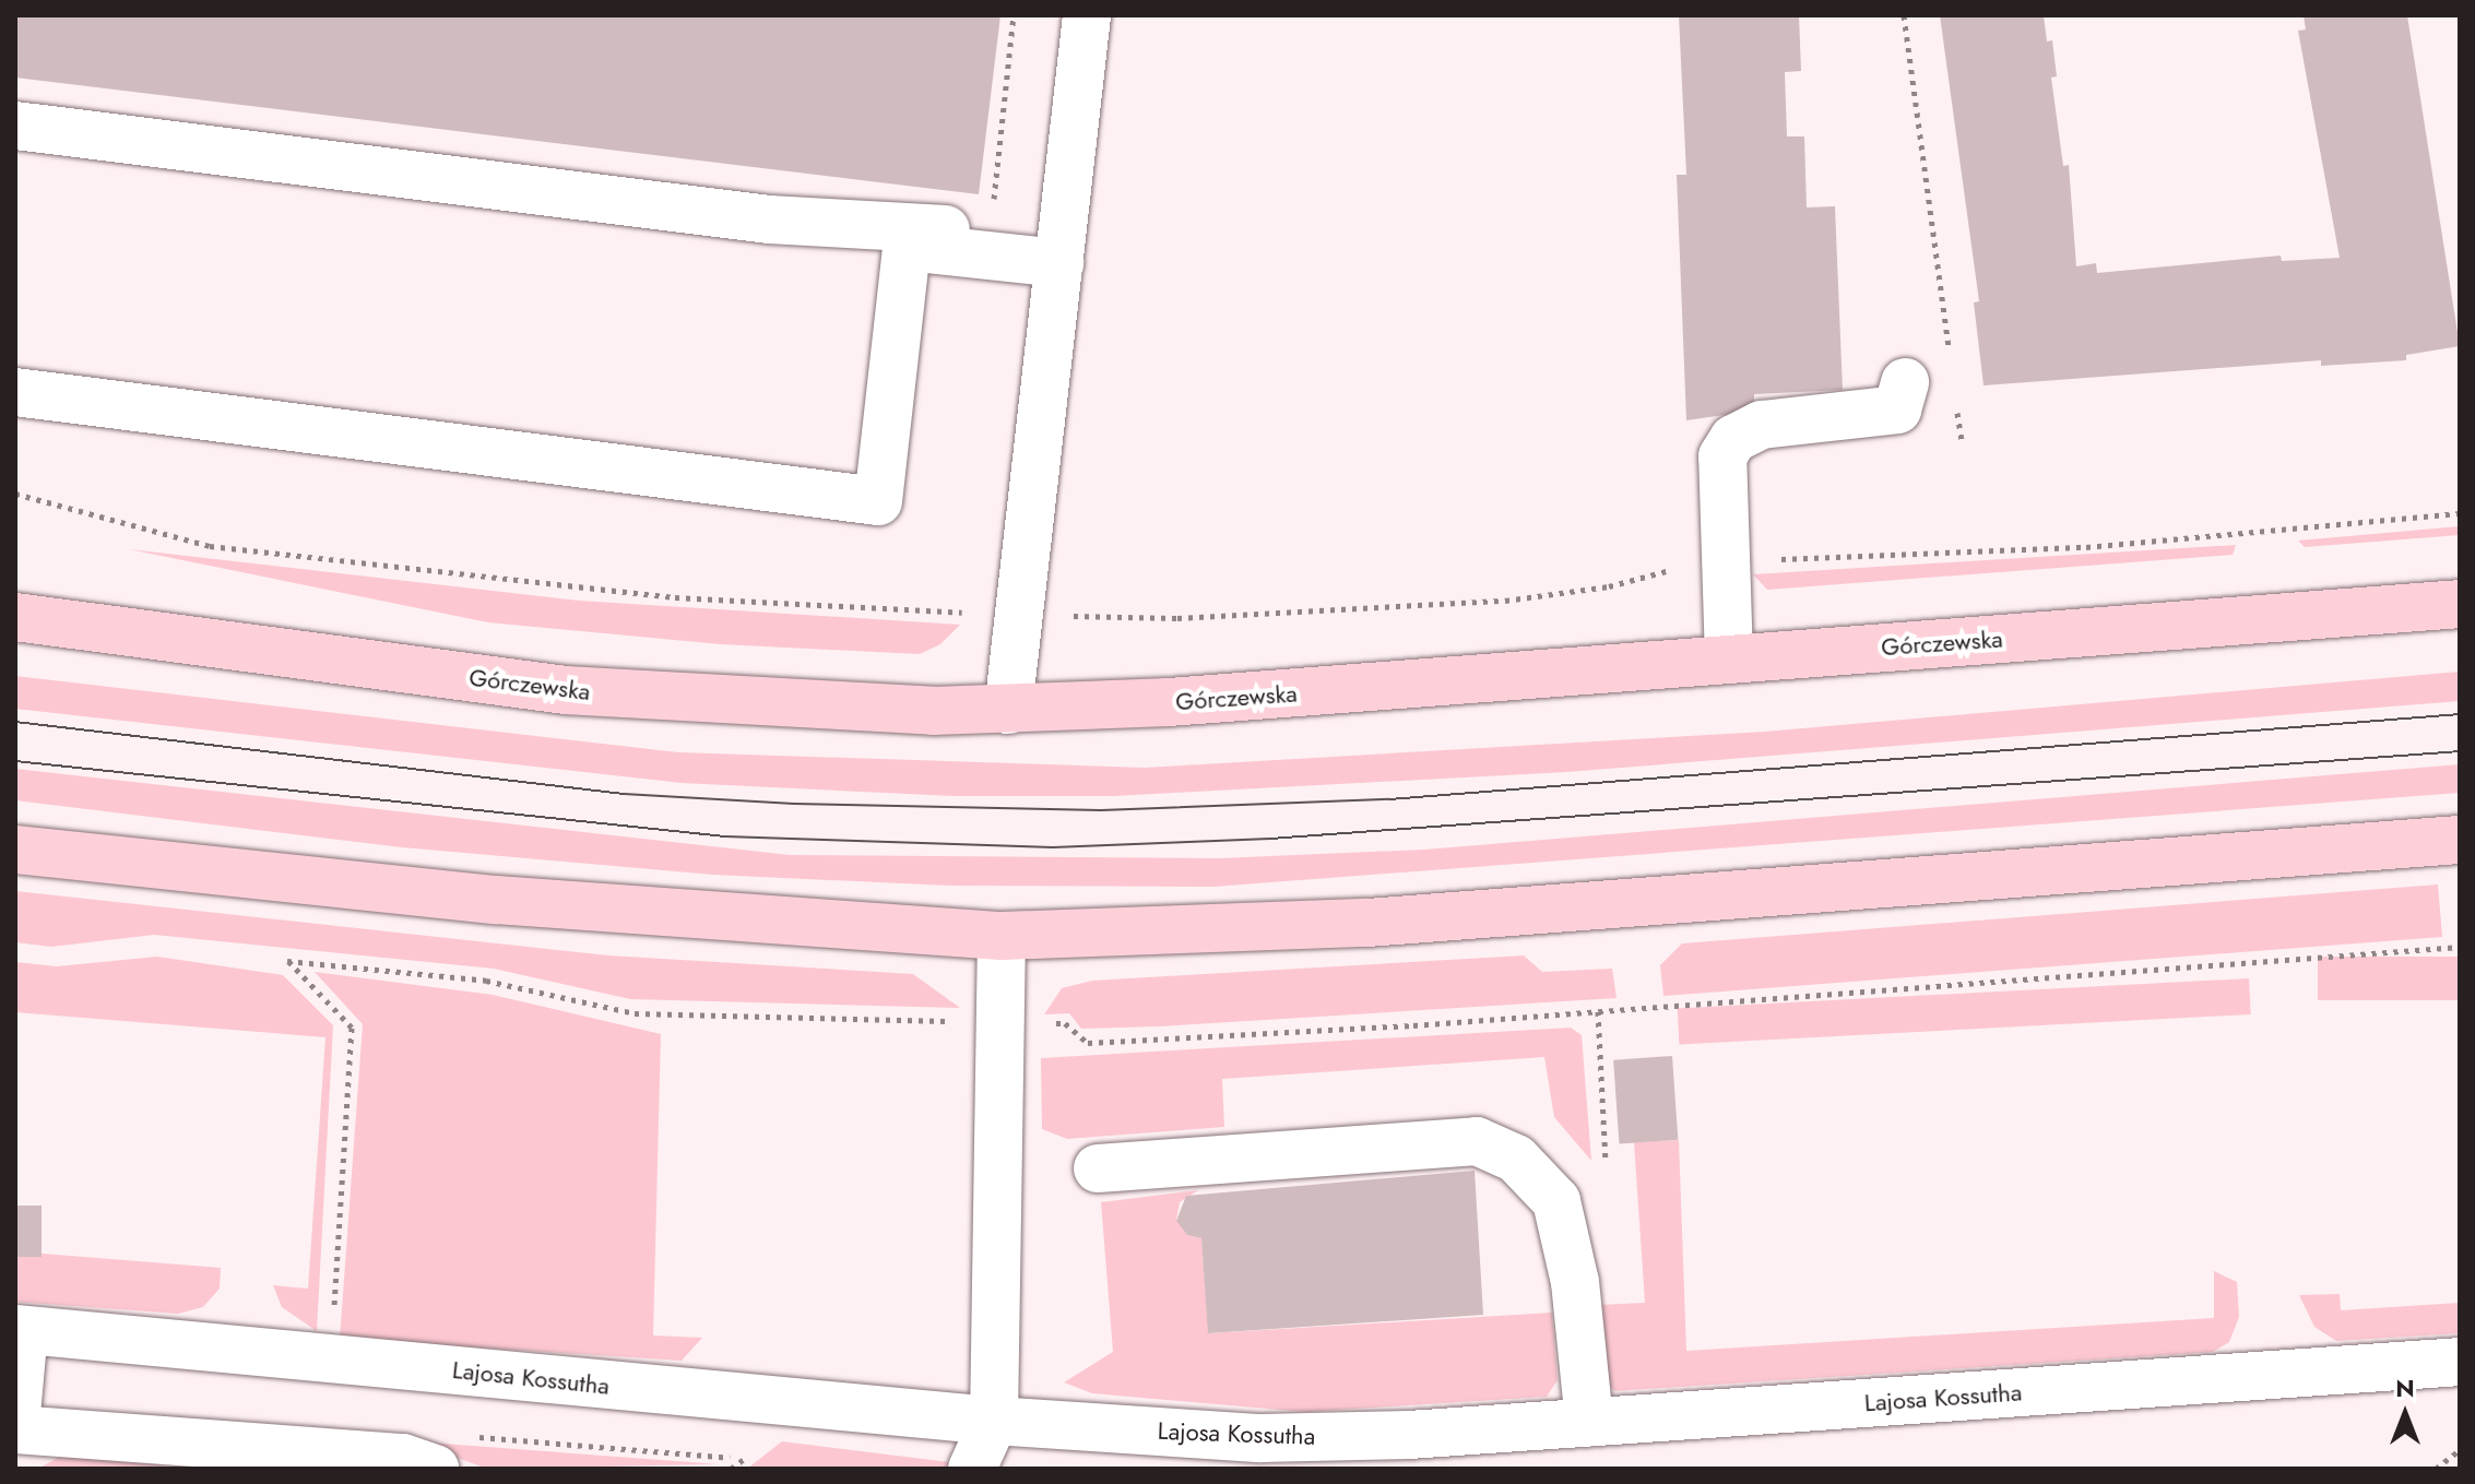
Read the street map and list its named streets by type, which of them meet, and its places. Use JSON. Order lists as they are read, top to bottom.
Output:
{
  "streets": {
    "main road": ["Górczewska"],
    "street": ["Lajosa Kossutha"]
  },
  "north": "top"
}
